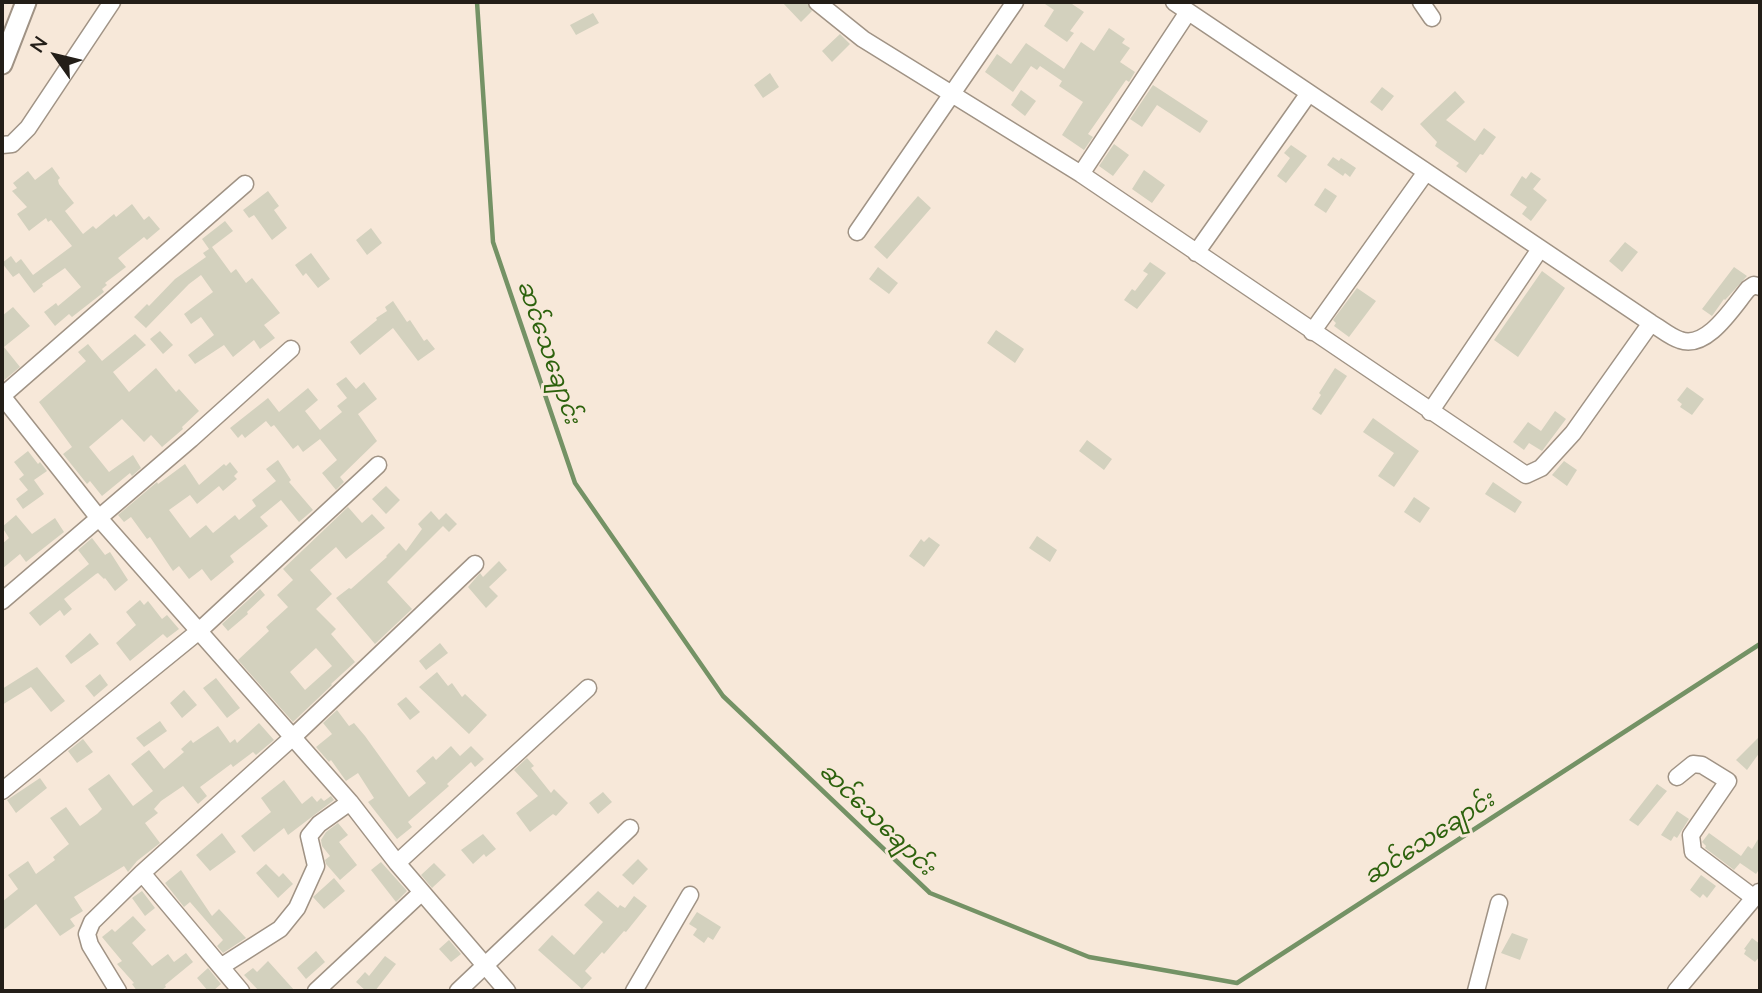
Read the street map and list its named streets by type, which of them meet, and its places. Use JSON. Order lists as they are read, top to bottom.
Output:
{
  "water": ["ဆင်သေချောင်း"],
  "north": "top left"
}
